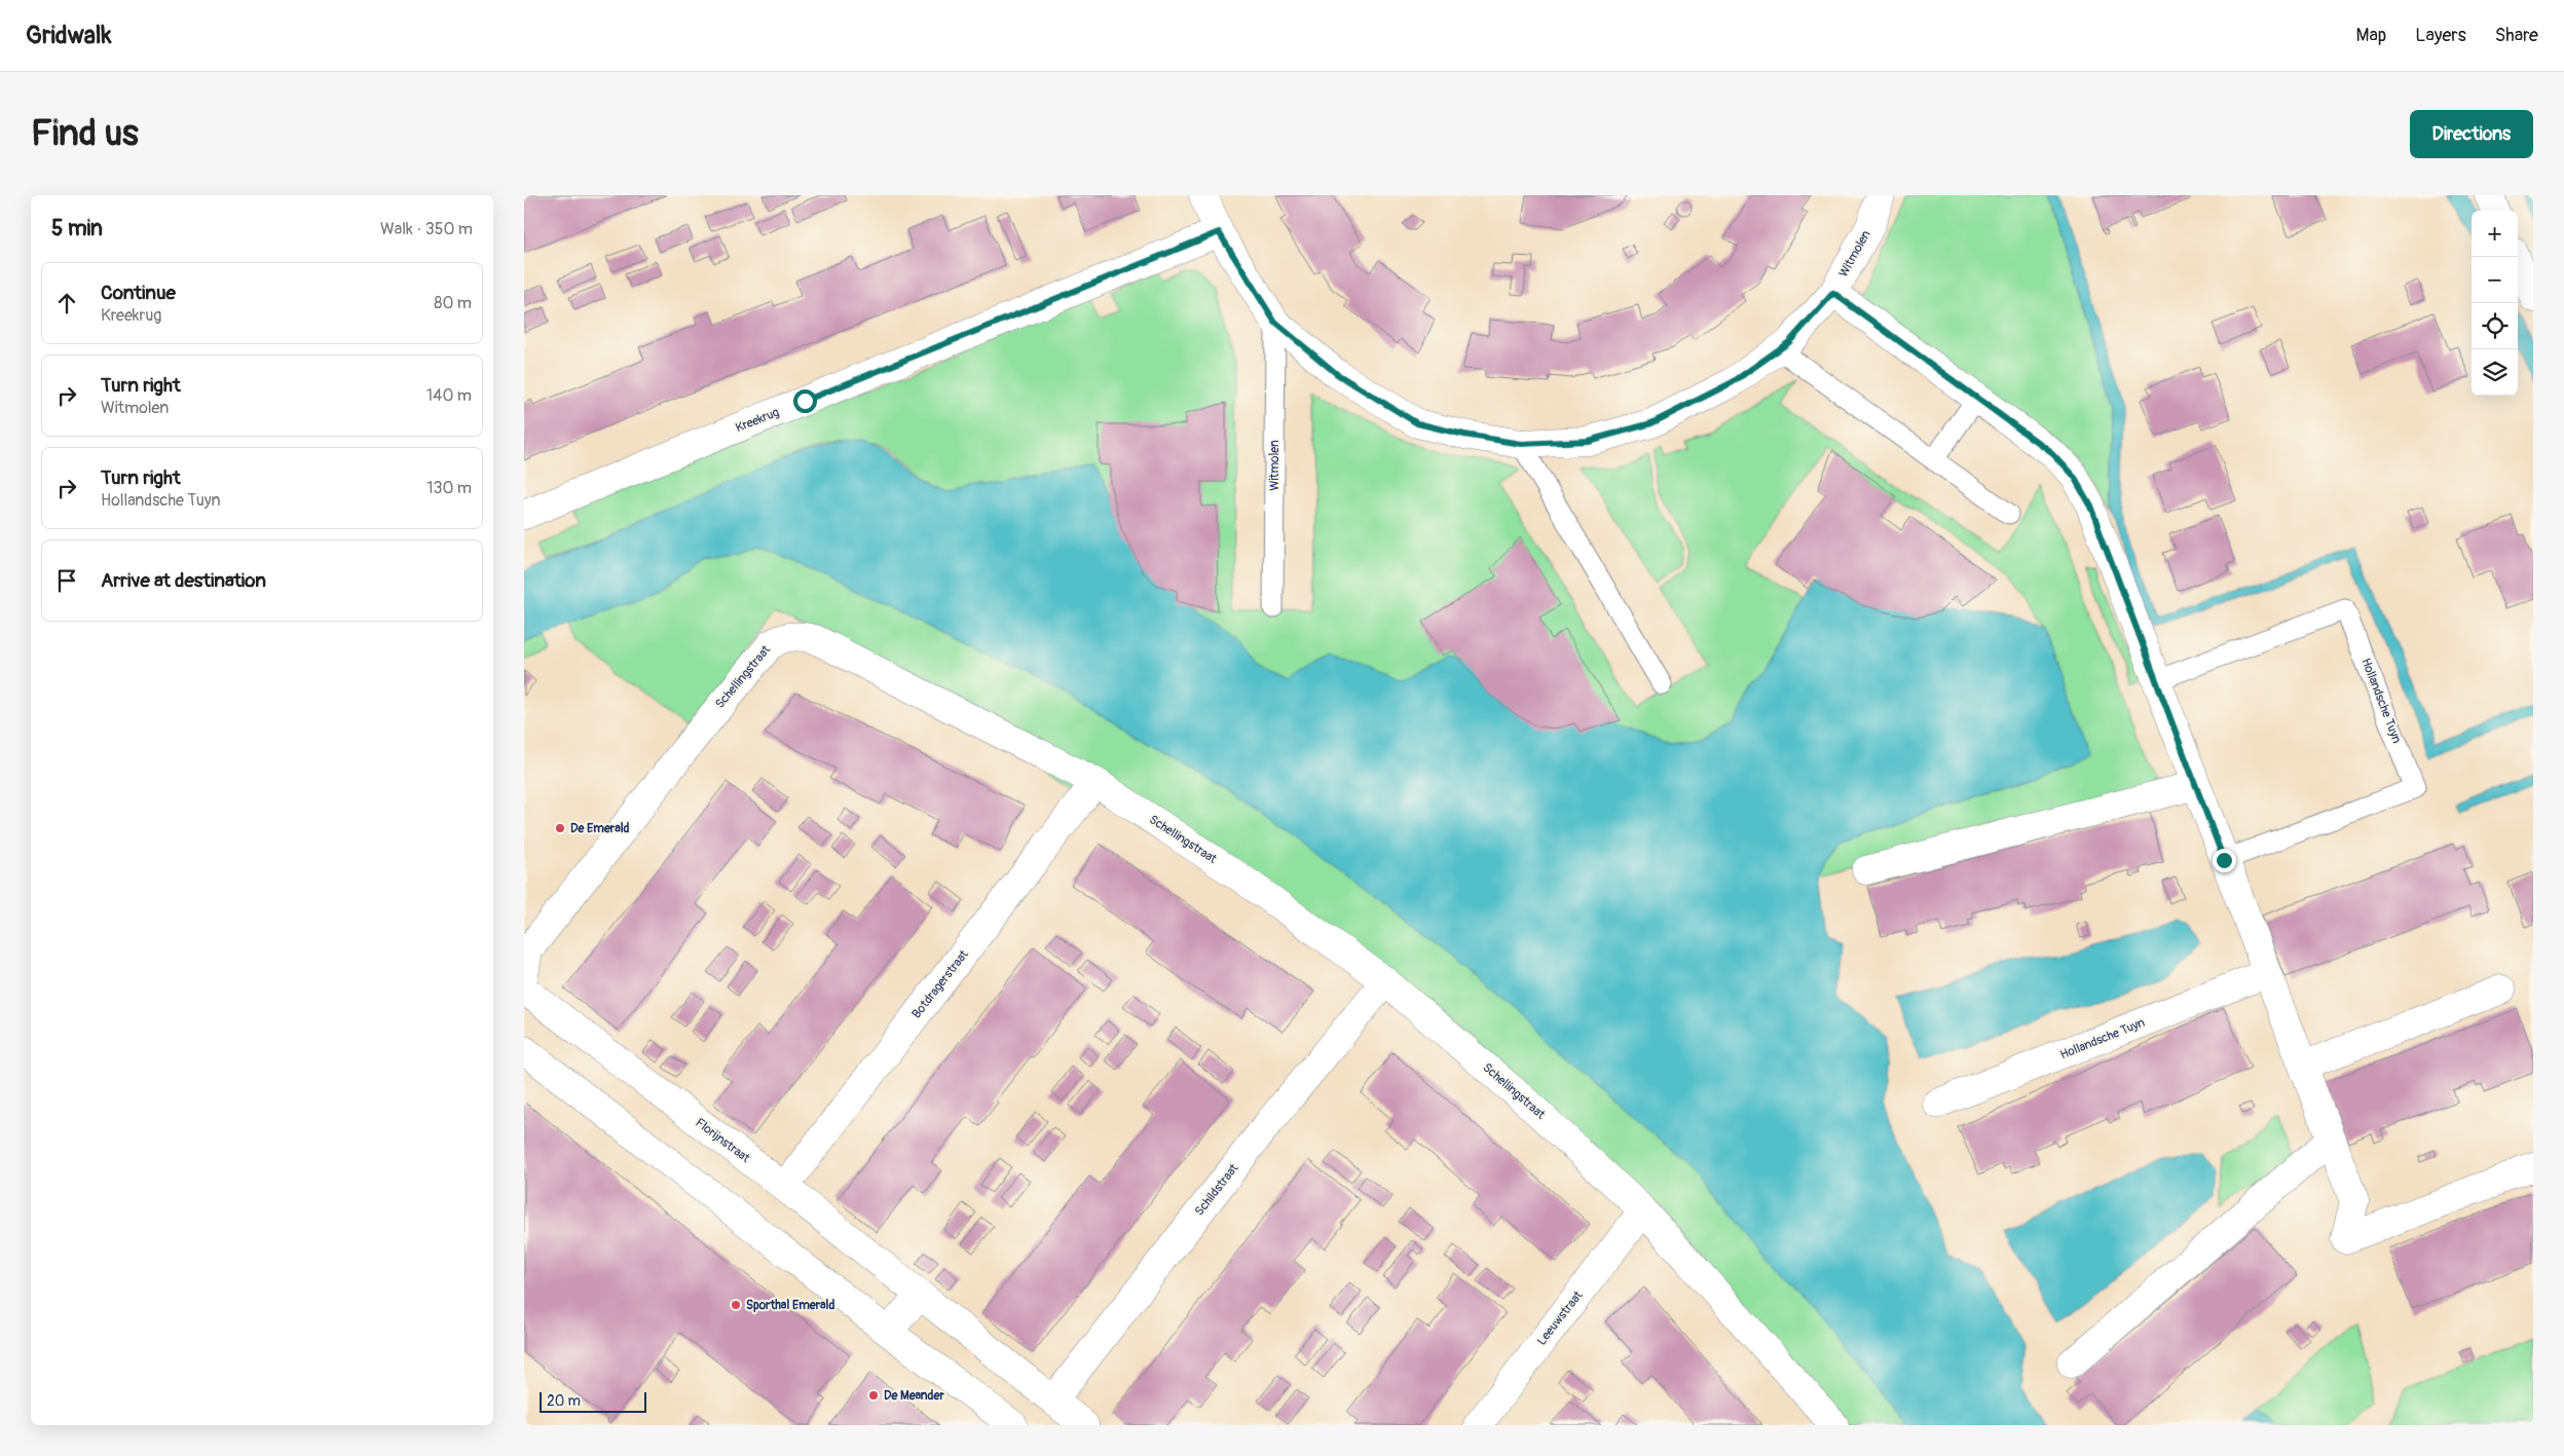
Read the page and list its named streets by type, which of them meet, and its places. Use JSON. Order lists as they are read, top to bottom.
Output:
{
  "streets": {
    "street": [
      "Witmolen",
      "Kreekrug",
      "Schellingstraat",
      "Hollandsche Tuyn",
      "Botdragerstraat",
      "Florijnstraat",
      "Schildstraat",
      "Leeuwstraat"
    ]
  },
  "crossings": [
    ["Witmolen", "Kreekrug"],
    ["Schellingstraat", "Botdragerstraat"],
    ["Schellingstraat", "Schildstraat"],
    ["Schellingstraat", "Leeuwstraat"],
    ["Botdragerstraat", "Florijnstraat"],
    ["Florijnstraat", "Schildstraat"]
  ],
  "places": ["De Emerald", "Sporthal Emerald", "De Meander"],
  "scale_bar": "20 m",
  "page": {
    "header": "Gridwalk",
    "nav": ["Map", "Layers", "Share"],
    "buttons": "Directions",
    "title": "Find us",
    "heading": ["5 min", "Walk · 350 m"],
    "map_buttons": ["+", "−"],
    "list": [
      ["Continue", "Kreekrug", "80 m"],
      ["Turn right", "Witmolen", "140 m"],
      ["Turn right", "Hollandsche Tuyn", "130 m"],
      "Arrive at destination"
    ],
    "scale": "20 m"
  }
}
